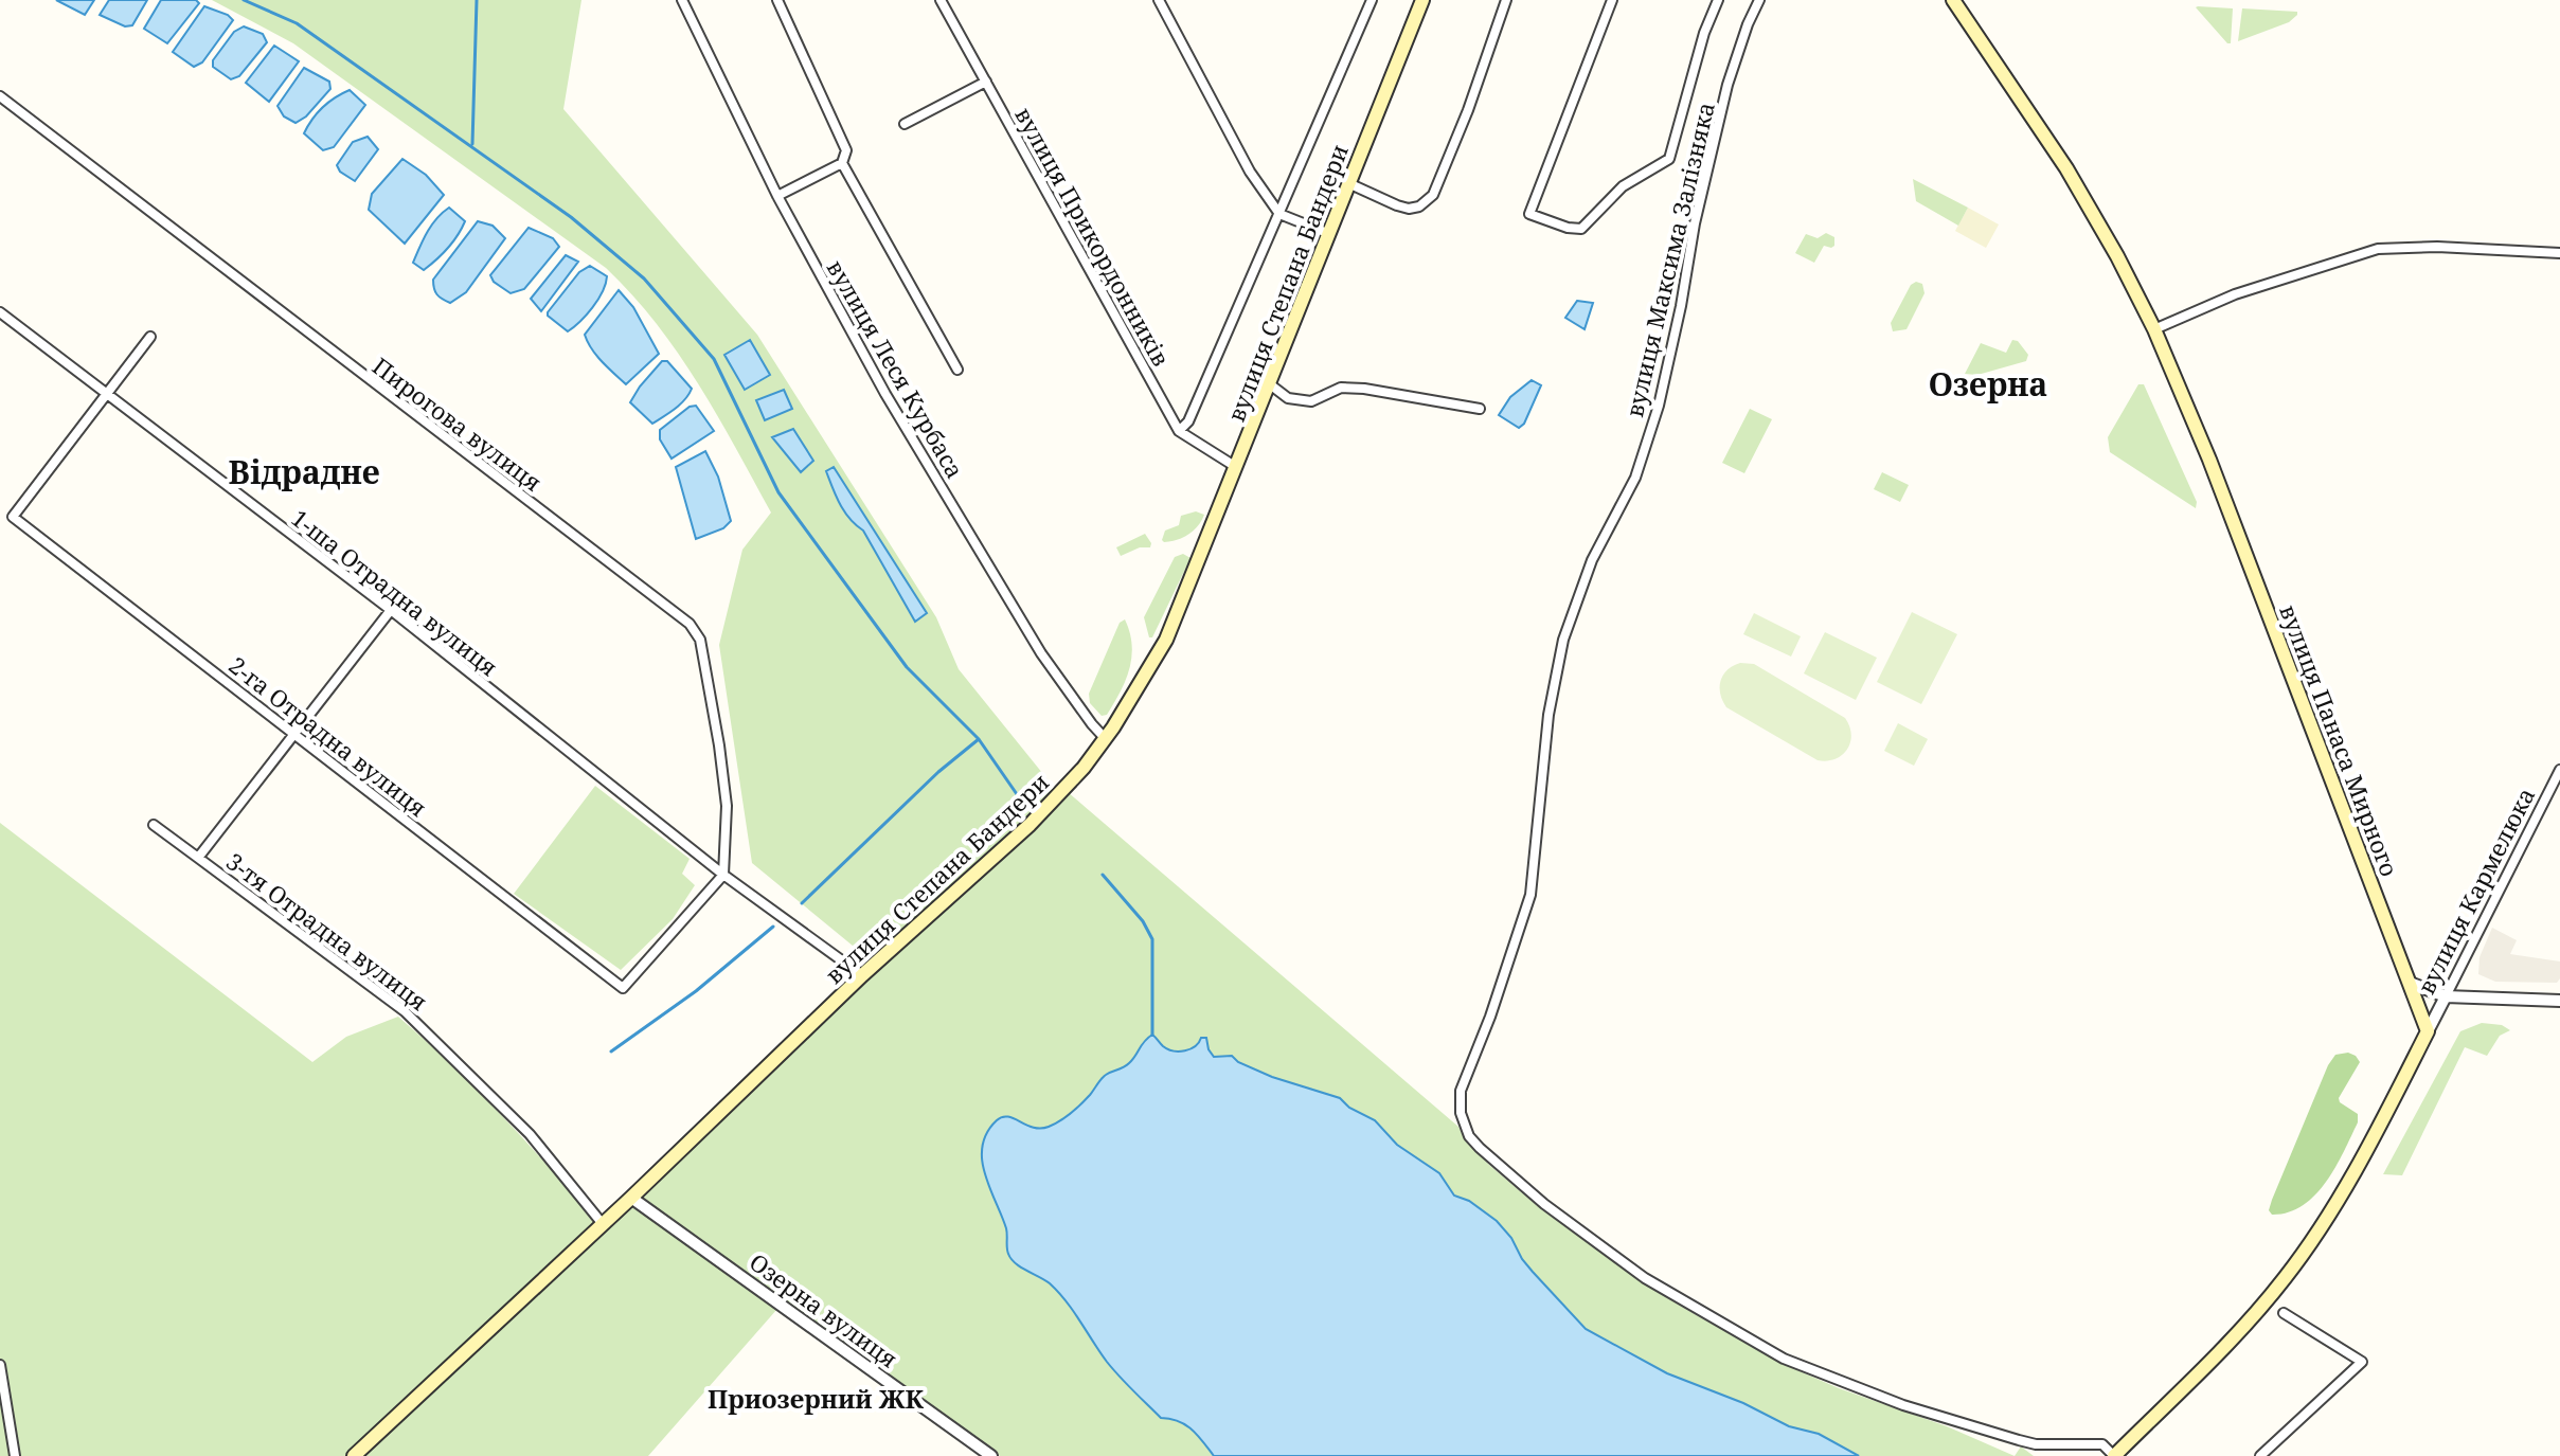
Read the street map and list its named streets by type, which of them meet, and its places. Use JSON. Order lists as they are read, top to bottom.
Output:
{
  "streets": {
    "main road": ["вулиця Степана Бандери", "вулиця Панаса Мирного"],
    "street": [
      "вулиця Прикордонників",
      "вулиця Максима Залізняка",
      "вулиця Леся Курбаса",
      "Пирогова вулиця",
      "1-ша Отрадна вулиця",
      "2-га Отрадна вулиця",
      "вулиця Кармелюка",
      "3-тя Отрадна вулиця",
      "Озерна вулиця"
    ]
  },
  "crossings": [
    ["вулиця Прикордонників", "вулиця Степана Бандери"],
    ["вулиця Степана Бандери", "вулиця Леся Курбаса"],
    ["вулиця Степана Бандери", "1-ша Отрадна вулиця"],
    ["вулиця Степана Бандери", "3-тя Отрадна вулиця"],
    ["вулиця Степана Бандери", "Озерна вулиця"],
    ["Пирогова вулиця", "1-ша Отрадна вулиця"],
    ["Пирогова вулиця", "2-га Отрадна вулиця"],
    ["1-ша Отрадна вулиця", "2-га Отрадна вулиця"],
    ["вулиця Панаса Мирного", "вулиця Кармелюка"]
  ],
  "districts": ["Озерна", "Відрадне", "Приозерний ЖК"]
}
